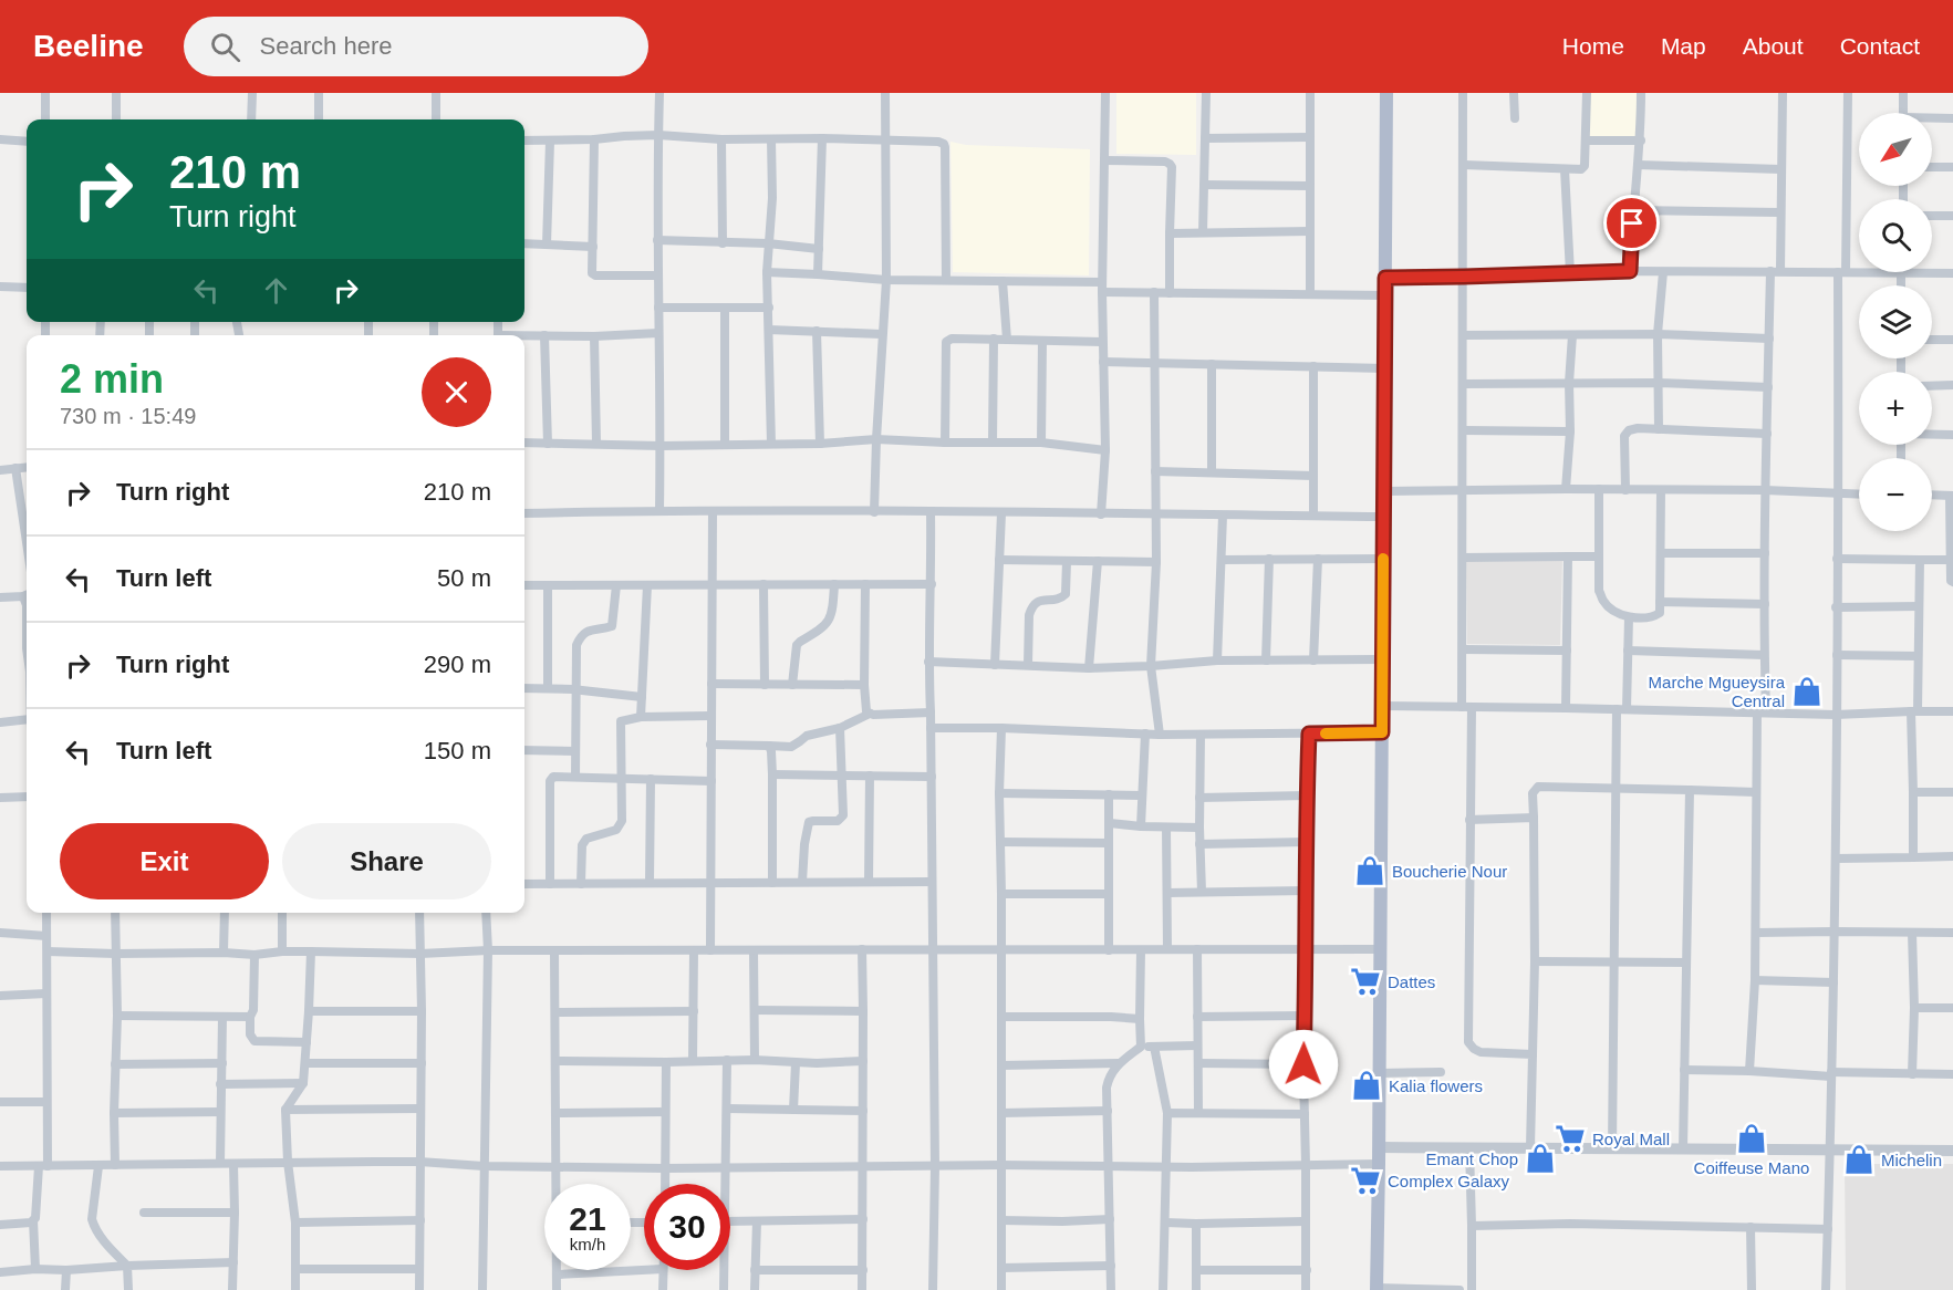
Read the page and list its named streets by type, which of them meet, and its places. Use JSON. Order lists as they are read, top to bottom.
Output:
{
  "places": {
    "shop": [
      "Marche Mgueysira Central",
      "Boucherie Nour",
      "Kalia flowers",
      "Coiffeuse Mano",
      "Emant Chop",
      "Michelin"
    ],
    "supermarket": ["Dattes", "Royal Mall", "Complex Galaxy"]
  },
  "north": "bottom left",
  "page": {
    "header": "Beeline",
    "search": "Search here",
    "nav": [
      "Home",
      "Map",
      "About",
      "Contact"
    ],
    "map_buttons": ["+", "−"],
    "turn": ["210 m", "Turn right"],
    "heading": ["2 min", "730 m · 15:49"],
    "list": [
      {
        "name": "Turn right",
        "value": "210 m"
      },
      {
        "name": "Turn left",
        "value": "50 m"
      },
      {
        "name": "Turn right",
        "value": "290 m"
      },
      {
        "name": "Turn left",
        "value": "150 m"
      }
    ],
    "buttons": ["Exit", "Share"],
    "speed": "21 km/h",
    "limit": "30"
  }
}
